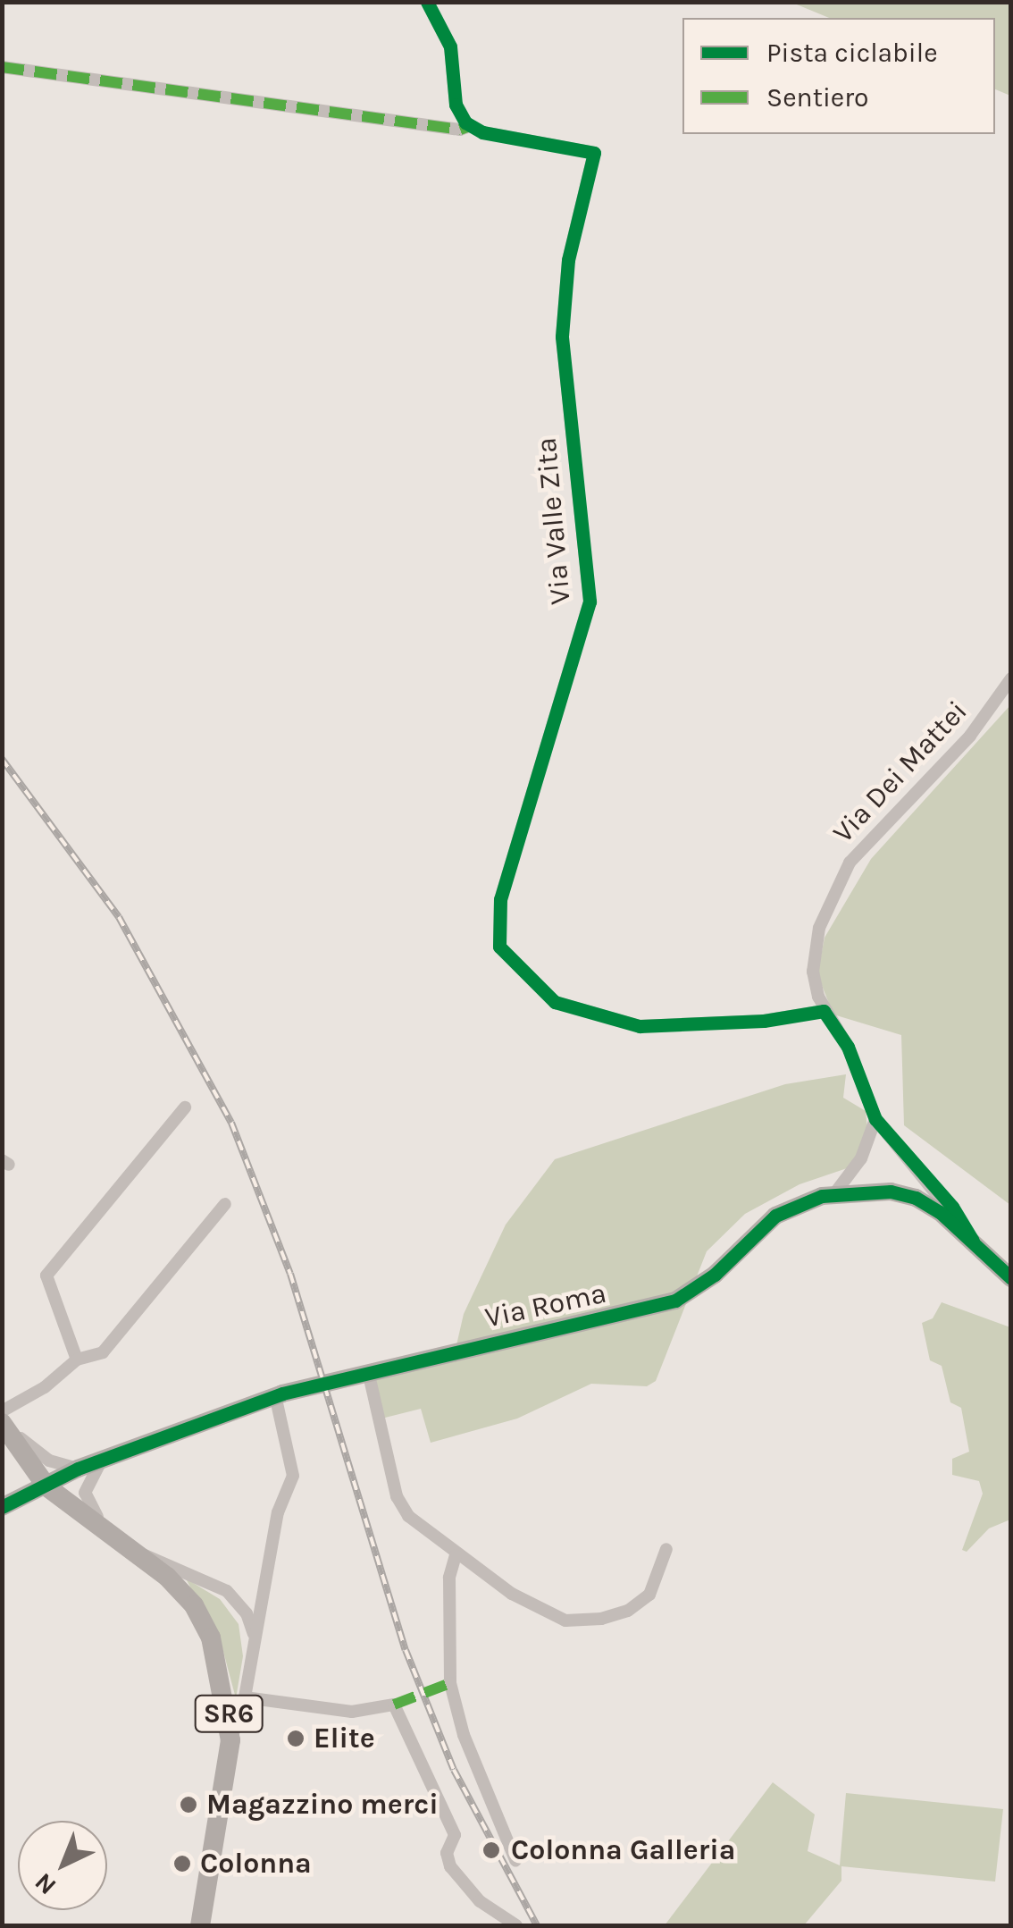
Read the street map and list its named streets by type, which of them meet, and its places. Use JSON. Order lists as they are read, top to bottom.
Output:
{
  "streets": {
    "main road": ["SR6"],
    "street": ["Via Valle Zita", "Via Dei Mattei", "Via Roma"]
  },
  "crossings": [
    ["Via Valle Zita", "Via Dei Mattei"],
    ["Via Dei Mattei", "Via Roma"],
    ["Via Roma", "SR6"]
  ],
  "places": [
    "Elite",
    "Magazzino merci",
    "Colonna Galleria",
    "Colonna"
  ],
  "legend": ["Pista ciclabile", "Sentiero"],
  "north": "bottom left"
}
